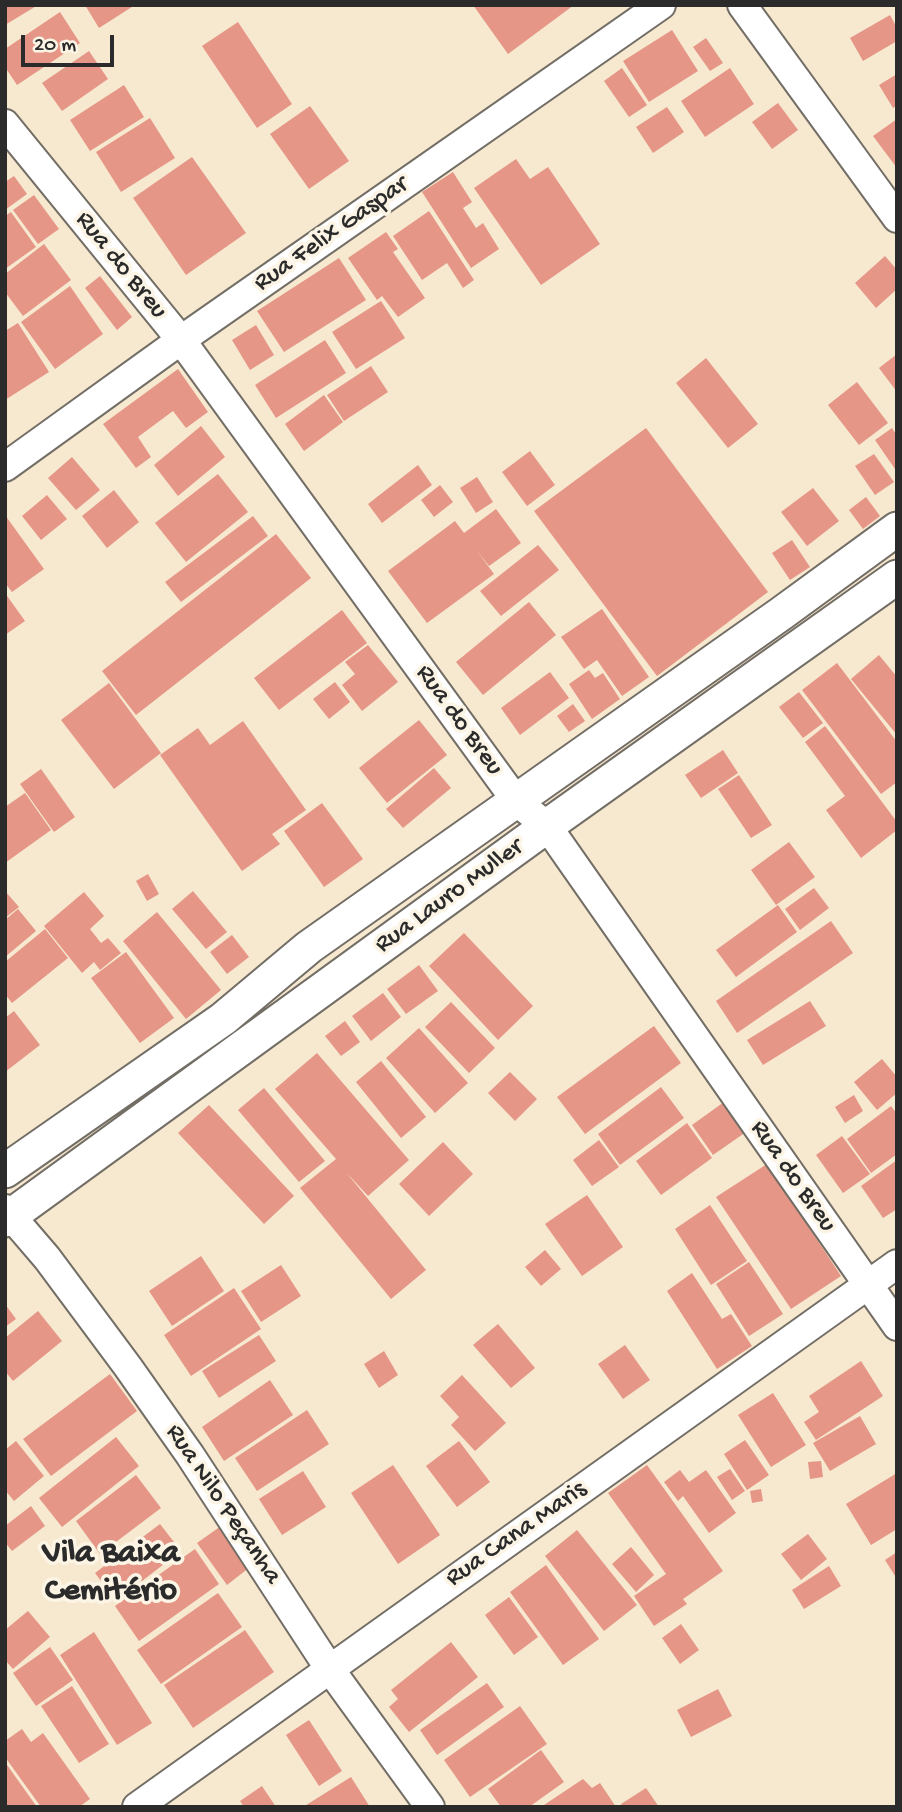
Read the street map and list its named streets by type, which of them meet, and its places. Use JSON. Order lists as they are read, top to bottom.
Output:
{
  "streets": {
    "street": [
      "Rua Felix Gaspar",
      "Rua do Breu",
      "Rua Lauro Muller",
      "Rua Nilo Peçanha",
      "Rua Cana Maris"
    ]
  },
  "crossings": [
    ["Rua Felix Gaspar", "Rua do Breu"],
    ["Rua do Breu", "Rua Lauro Muller"],
    ["Rua do Breu", "Rua Cana Maris"],
    ["Rua Lauro Muller", "Rua Nilo Peçanha"],
    ["Rua Nilo Peçanha", "Rua Cana Maris"]
  ],
  "districts": ["Vila Baixa Cemitério"],
  "scale_bar": "20 m"
}
